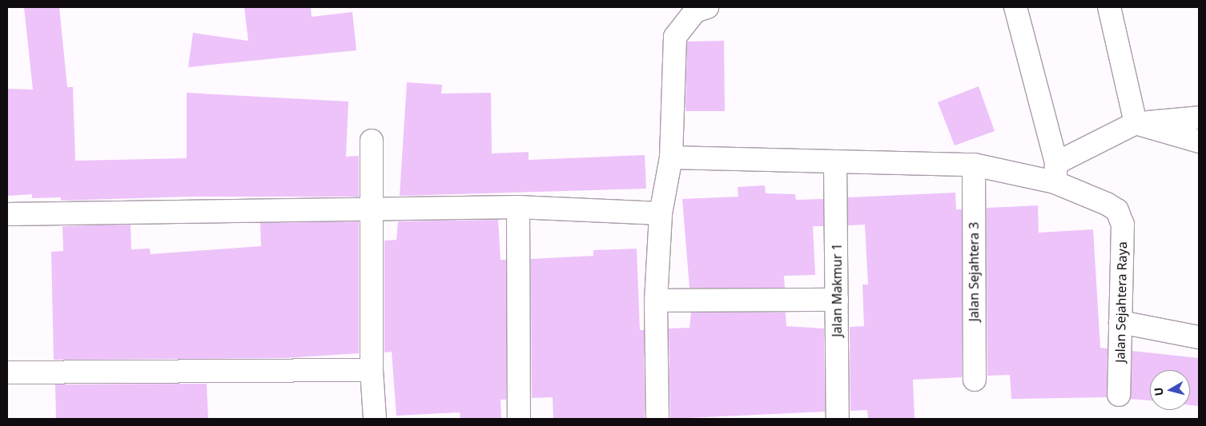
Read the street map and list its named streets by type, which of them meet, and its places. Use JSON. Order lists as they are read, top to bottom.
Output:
{
  "streets": {
    "street": ["Jalan Sejahtera 3", "Jalan Makmur 1", "Jalan Sejahtera Raya"]
  },
  "north": "left"
}
